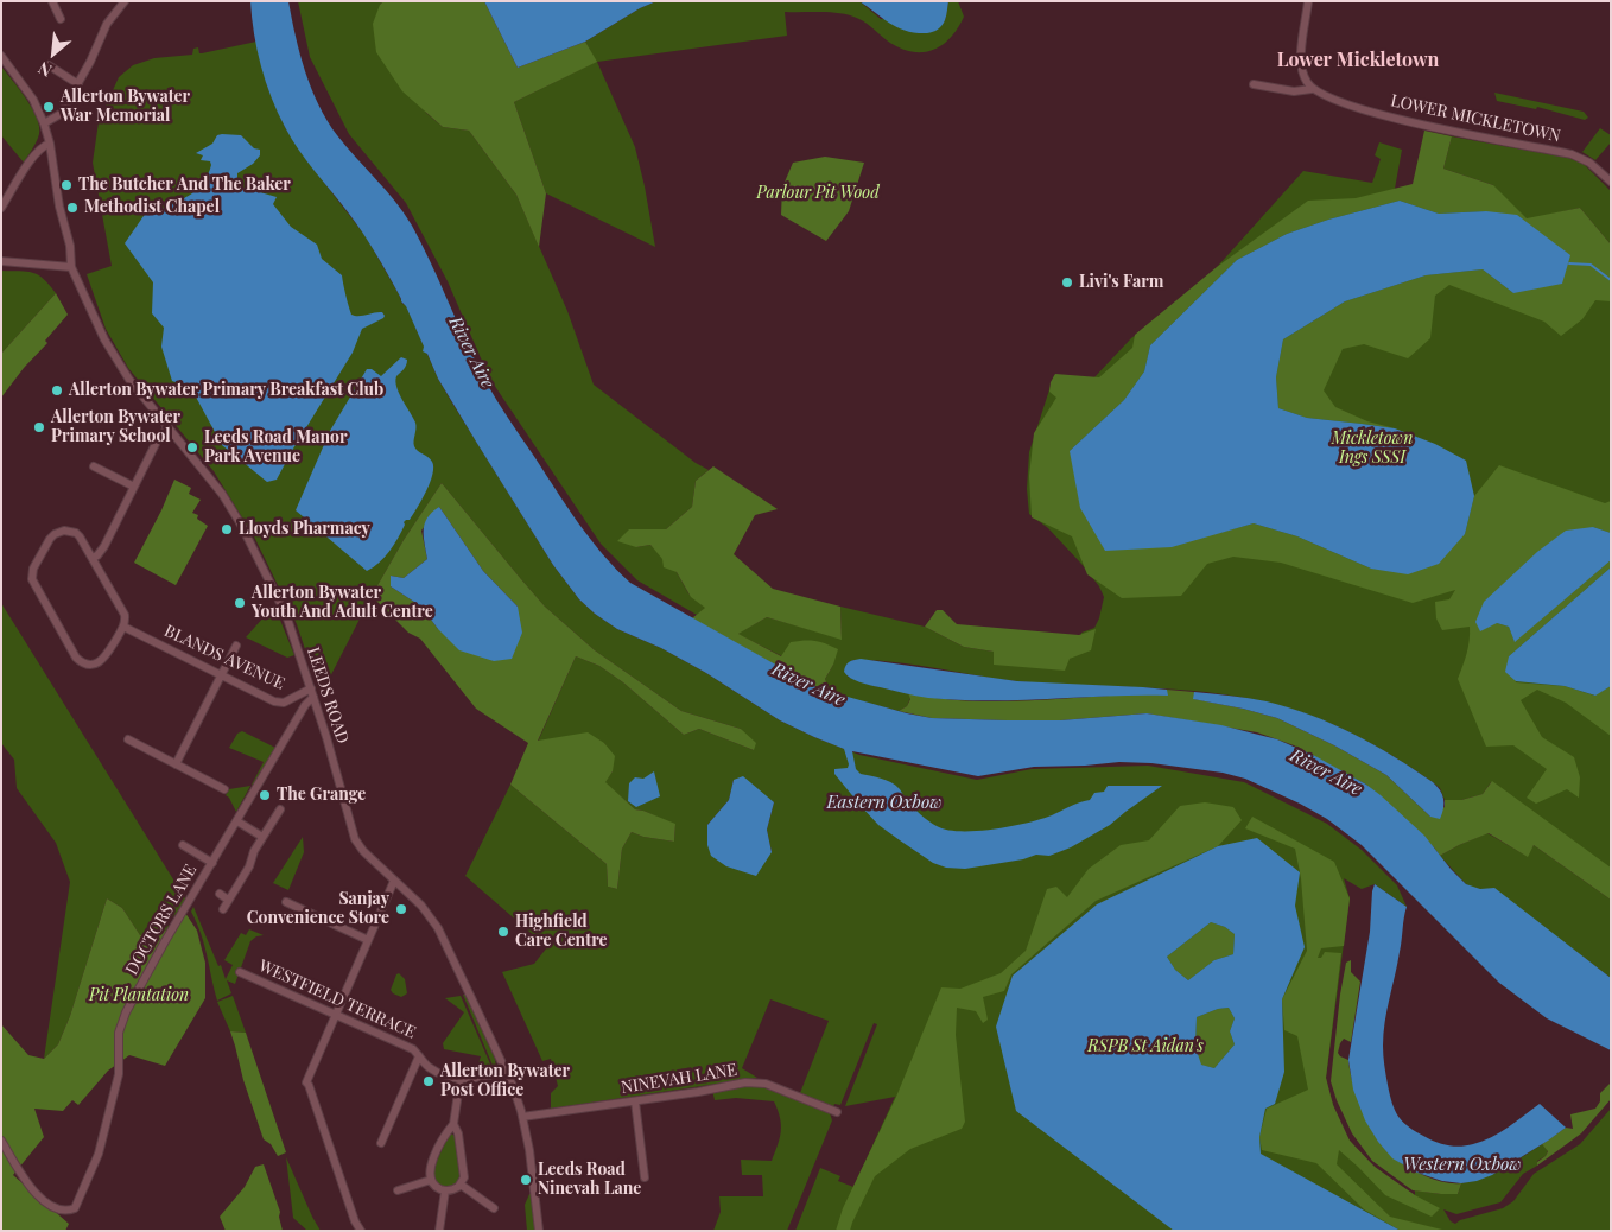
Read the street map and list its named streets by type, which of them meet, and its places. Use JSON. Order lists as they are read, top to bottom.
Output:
{
  "streets": {
    "street": [
      "LOWER MICKLETOWN",
      "BLANDS AVENUE",
      "LEEDS ROAD",
      "DOCTORS LANE",
      "WESTFIELD TERRACE",
      "NINEVAH LANE"
    ]
  },
  "crossings": [
    ["BLANDS AVENUE", "LEEDS ROAD"],
    ["BLANDS AVENUE", "DOCTORS LANE"],
    ["LEEDS ROAD", "DOCTORS LANE"],
    ["LEEDS ROAD", "NINEVAH LANE"]
  ],
  "districts": ["Lower Mickletown"],
  "water": ["River Aire", "Eastern Oxbow", "Western Oxbow"],
  "parks": [
    "Parlour Pit Wood",
    "Mickletown Ings SSSI",
    "Pit Plantation",
    "RSPB St Aidan's"
  ],
  "places": [
    "Allerton Bywater War Memorial",
    "The Butcher And The Baker",
    "Methodist Chapel",
    "Livi's Farm",
    "Allerton Bywater Primary Breakfast Club",
    "Allerton Bywater Primary School",
    "Leeds Road Manor Park Avenue",
    "Lloyds Pharmacy",
    "Allerton Bywater Youth And Adult Centre",
    "The Grange",
    "Sanjay Convenience Store",
    "Highfield Care Centre",
    "Allerton Bywater Post Office",
    "Leeds Road Ninevah Lane"
  ],
  "north": "bottom left"
}
